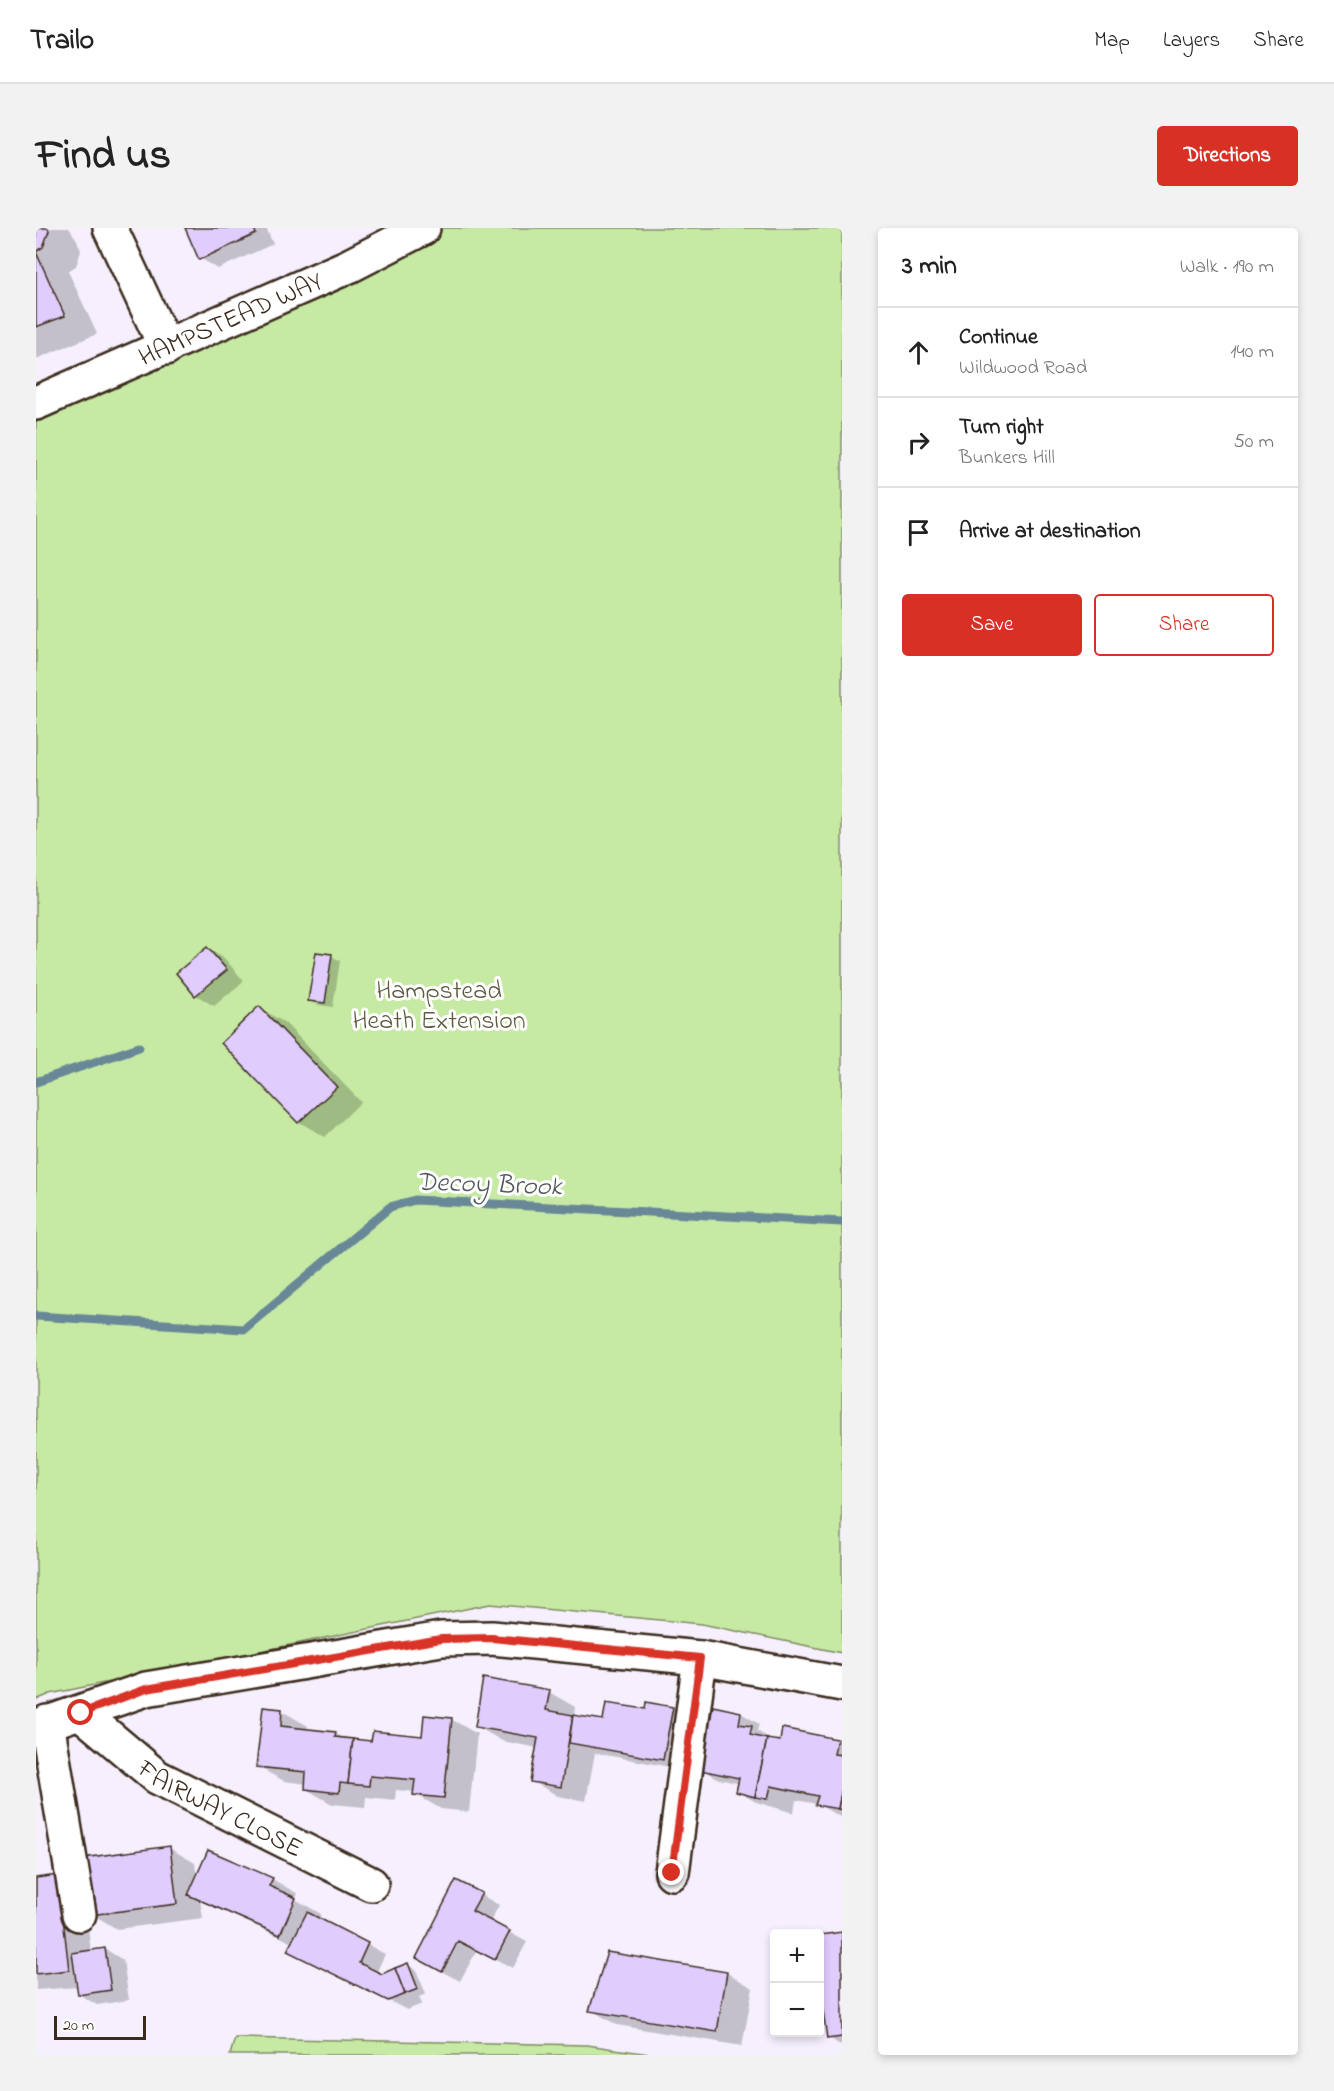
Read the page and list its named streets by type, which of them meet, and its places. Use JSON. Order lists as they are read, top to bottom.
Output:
{
  "streets": {
    "street": ["HAMPSTEAD WAY", "FAIRWAY CLOSE"]
  },
  "water": ["Decoy Brook"],
  "parks": ["Hampstead Heath Extension"],
  "scale_bar": "20 m",
  "page": {
    "header": "Trailo",
    "nav": ["Map", "Layers", "Share"],
    "title": "Find us",
    "buttons": [
      "Directions",
      ["Save", "Share"]
    ],
    "heading": ["3 min", "Walk · 190 m"],
    "list": [
      ["Continue", "Wildwood Road", "140 m"],
      ["Turn right", "Bunkers Hill", "50 m"],
      "Arrive at destination"
    ],
    "map_buttons": ["+", "−"],
    "scale": "20 m"
  }
}
